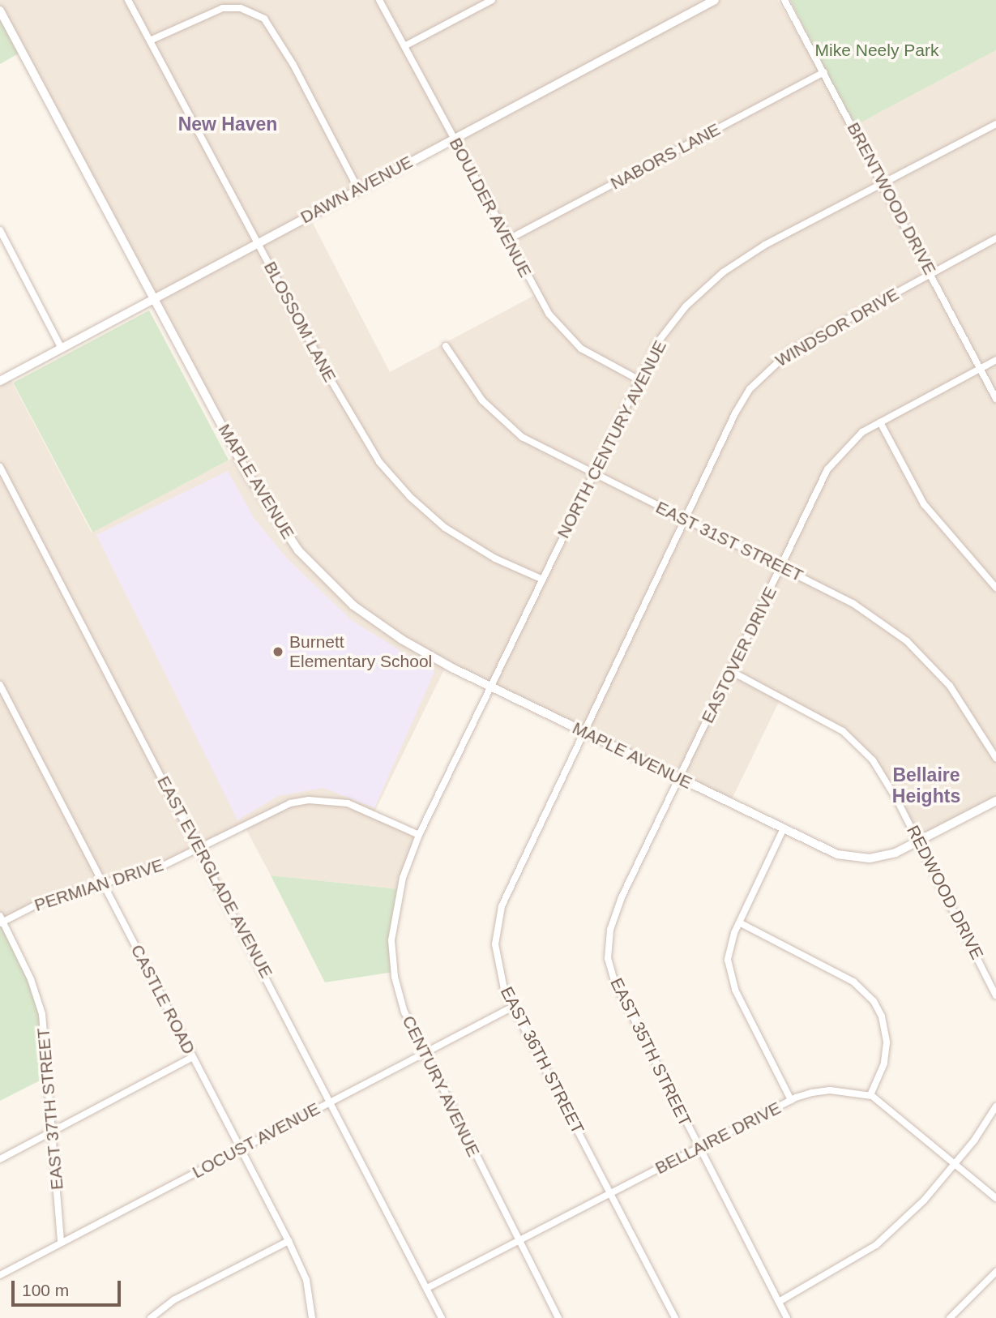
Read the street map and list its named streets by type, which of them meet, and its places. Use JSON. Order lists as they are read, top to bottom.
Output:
{
  "streets": {
    "street": [
      "NABORS LANE",
      "DAWN AVENUE",
      "BRENTWOOD DRIVE",
      "BOULDER AVENUE",
      "BLOSSOM LANE",
      "WINDSOR DRIVE",
      "NORTH CENTURY AVENUE",
      "MAPLE AVENUE",
      "EAST 31ST STREET",
      "EASTOVER DRIVE",
      "EAST EVERGLADE AVENUE",
      "PERMIAN DRIVE",
      "REDWOOD DRIVE",
      "CASTLE ROAD",
      "EAST 35TH STREET",
      "EAST 36TH STREET",
      "CENTURY AVENUE",
      "EAST 37TH STREET",
      "BELLAIRE DRIVE",
      "LOCUST AVENUE"
    ]
  },
  "crossings": [
    ["NABORS LANE", "BRENTWOOD DRIVE"],
    ["NABORS LANE", "BOULDER AVENUE"],
    ["DAWN AVENUE", "BOULDER AVENUE"],
    ["DAWN AVENUE", "BLOSSOM LANE"],
    ["DAWN AVENUE", "MAPLE AVENUE"],
    ["BRENTWOOD DRIVE", "WINDSOR DRIVE"],
    ["BRENTWOOD DRIVE", "NORTH CENTURY AVENUE"],
    ["BRENTWOOD DRIVE", "EASTOVER DRIVE"],
    ["BOULDER AVENUE", "NORTH CENTURY AVENUE"],
    ["BLOSSOM LANE", "NORTH CENTURY AVENUE"],
    ["WINDSOR DRIVE", "MAPLE AVENUE"],
    ["WINDSOR DRIVE", "EAST 31ST STREET"],
    ["WINDSOR DRIVE", "EAST 36TH STREET"],
    ["NORTH CENTURY AVENUE", "MAPLE AVENUE"],
    ["NORTH CENTURY AVENUE", "EAST 31ST STREET"],
    ["NORTH CENTURY AVENUE", "CENTURY AVENUE"],
    ["MAPLE AVENUE", "EASTOVER DRIVE"],
    ["MAPLE AVENUE", "REDWOOD DRIVE"],
    ["MAPLE AVENUE", "EAST 35TH STREET"],
    ["MAPLE AVENUE", "EAST 36TH STREET"],
    ["MAPLE AVENUE", "CENTURY AVENUE"],
    ["EAST 31ST STREET", "EASTOVER DRIVE"],
    ["EASTOVER DRIVE", "REDWOOD DRIVE"],
    ["EASTOVER DRIVE", "EAST 35TH STREET"],
    ["EAST EVERGLADE AVENUE", "PERMIAN DRIVE"],
    ["EAST EVERGLADE AVENUE", "BELLAIRE DRIVE"],
    ["EAST EVERGLADE AVENUE", "LOCUST AVENUE"],
    ["PERMIAN DRIVE", "CASTLE ROAD"],
    ["PERMIAN DRIVE", "CENTURY AVENUE"],
    ["PERMIAN DRIVE", "EAST 37TH STREET"],
    ["CASTLE ROAD", "LOCUST AVENUE"],
    ["EAST 35TH STREET", "BELLAIRE DRIVE"],
    ["EAST 36TH STREET", "BELLAIRE DRIVE"],
    ["EAST 36TH STREET", "LOCUST AVENUE"],
    ["CENTURY AVENUE", "BELLAIRE DRIVE"],
    ["CENTURY AVENUE", "LOCUST AVENUE"],
    ["EAST 37TH STREET", "LOCUST AVENUE"]
  ],
  "districts": ["New Haven", "Bellaire Heights"],
  "parks": ["Mike Neely Park"],
  "places": ["Burnett Elementary School"],
  "scale_bar": "100 m"
}
